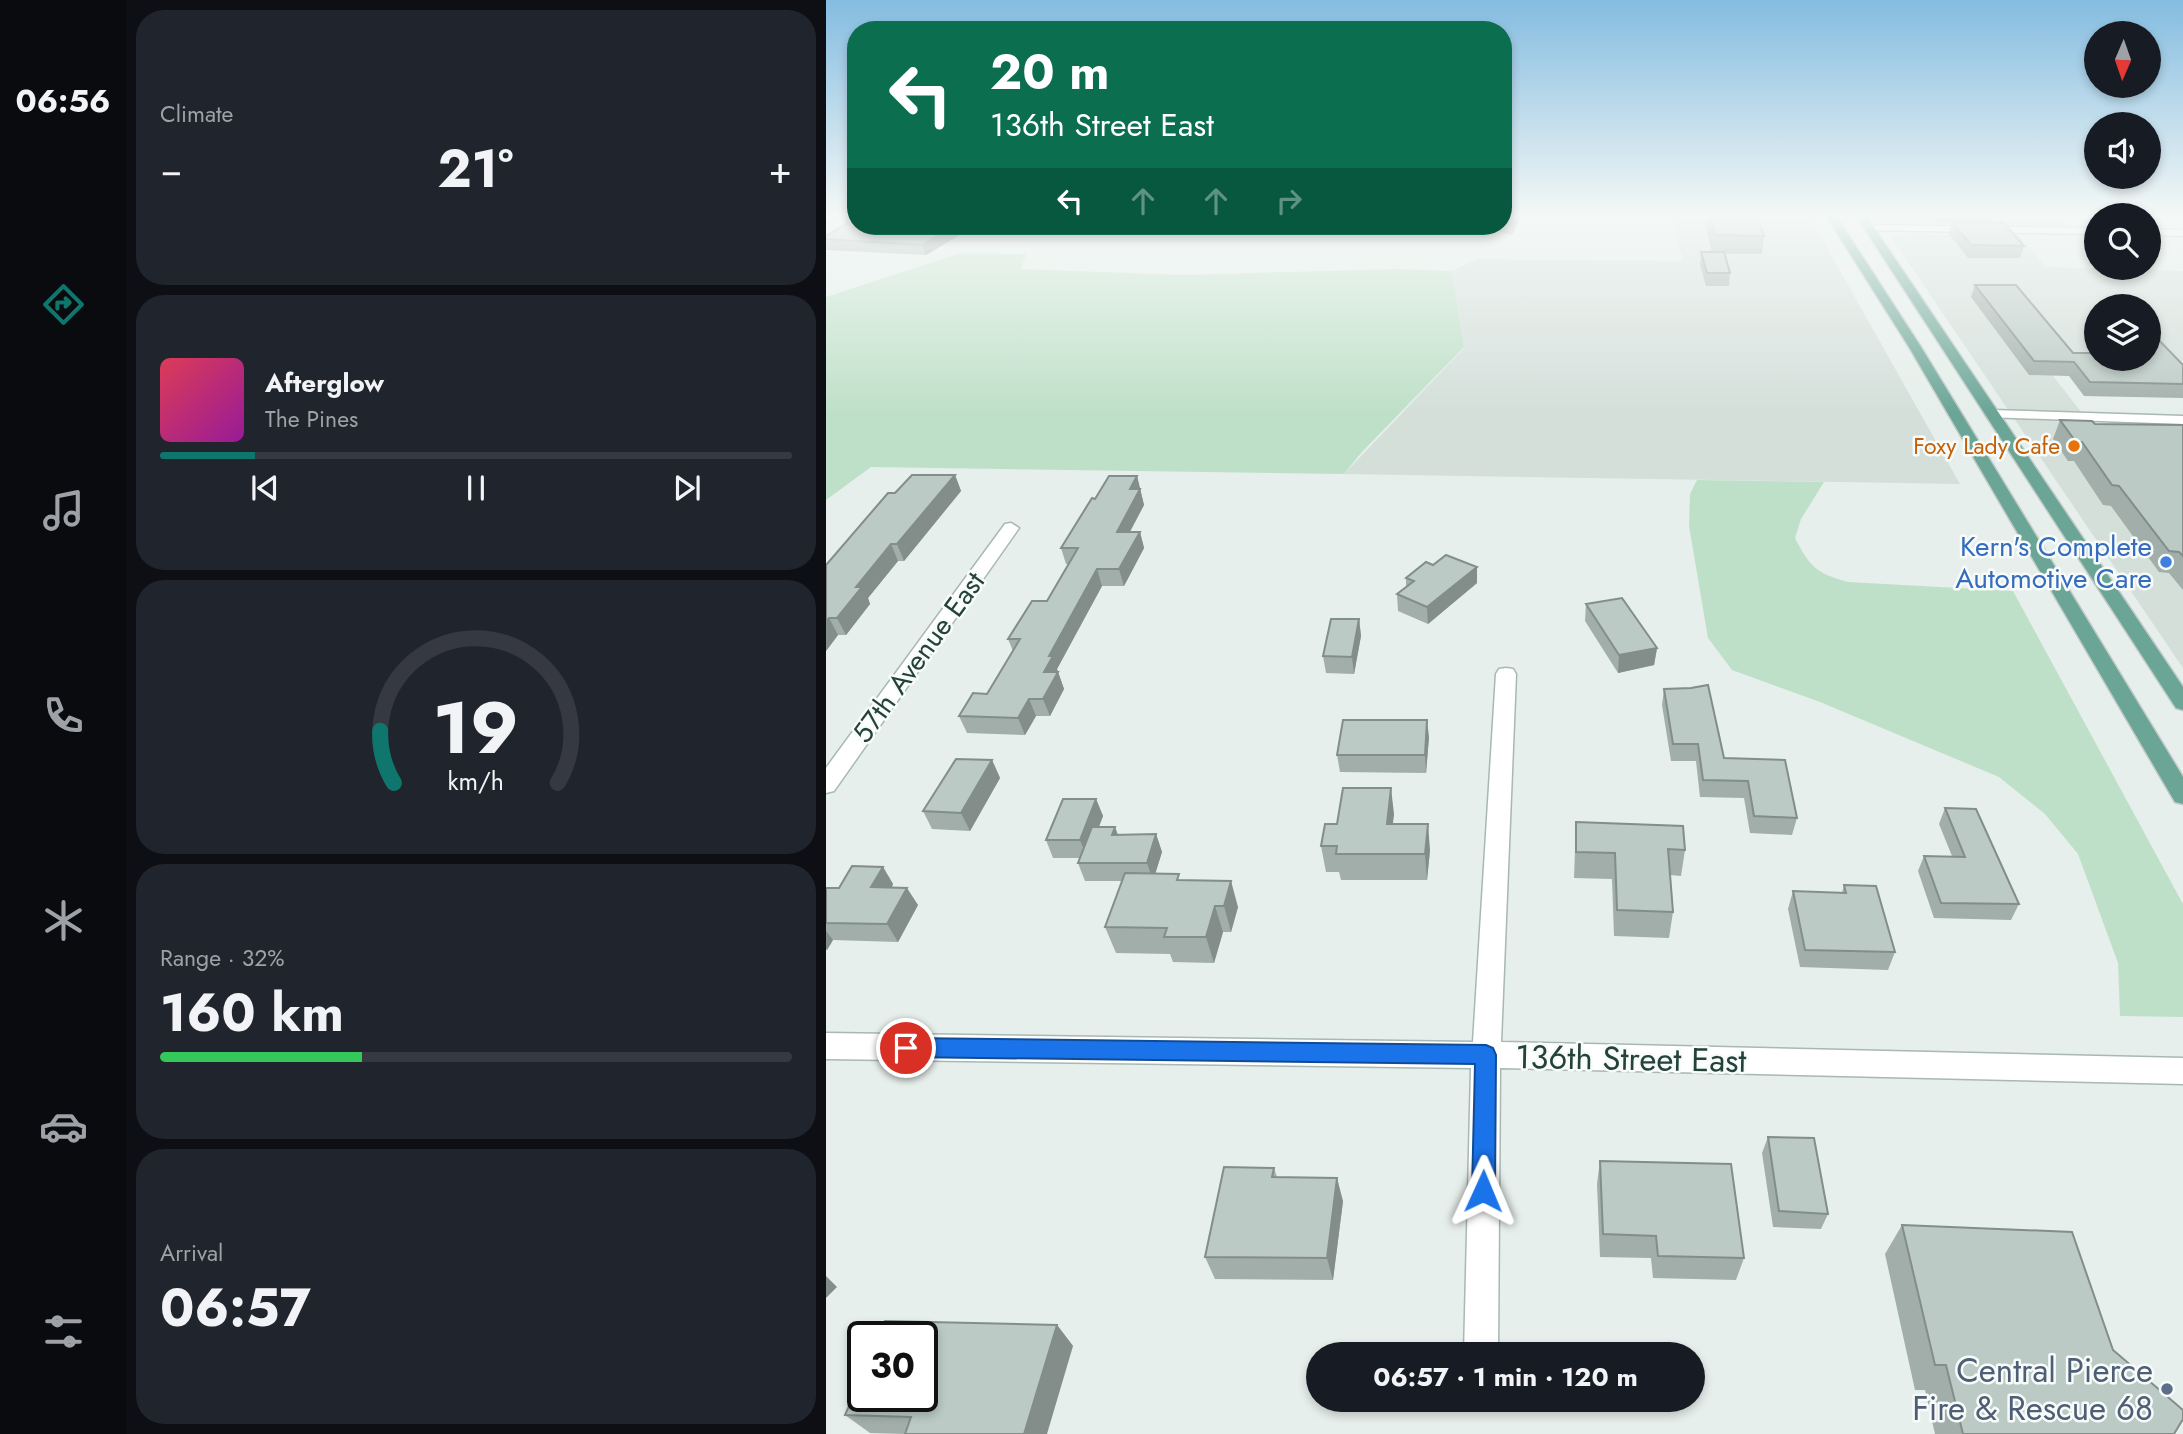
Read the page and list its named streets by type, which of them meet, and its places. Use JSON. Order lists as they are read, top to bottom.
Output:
{
  "streets": {
    "street": ["57th Avenue East", "136th Street East"]
  },
  "places": ["Foxy Lady Cafe", "Kern's Complete Automotive Care", "Central Pierce Fire & Rescue 68"],
  "north": "bottom",
  "page": {
    "tabs": "06:56",
    "tile": [
      "Climate",
      ["Range · 32%", "160 km"],
      ["Arrival", "06:57"]
    ],
    "turn": ["20 m", "136th Street East"],
    "heat": ["−", "21°", "+"],
    "song": ["Afterglow", "The Pines"],
    "limit": "30",
    "trip": "06:57 · 1 min · 120 m",
    "gauge": ["19", "km/h"]
  }
}
